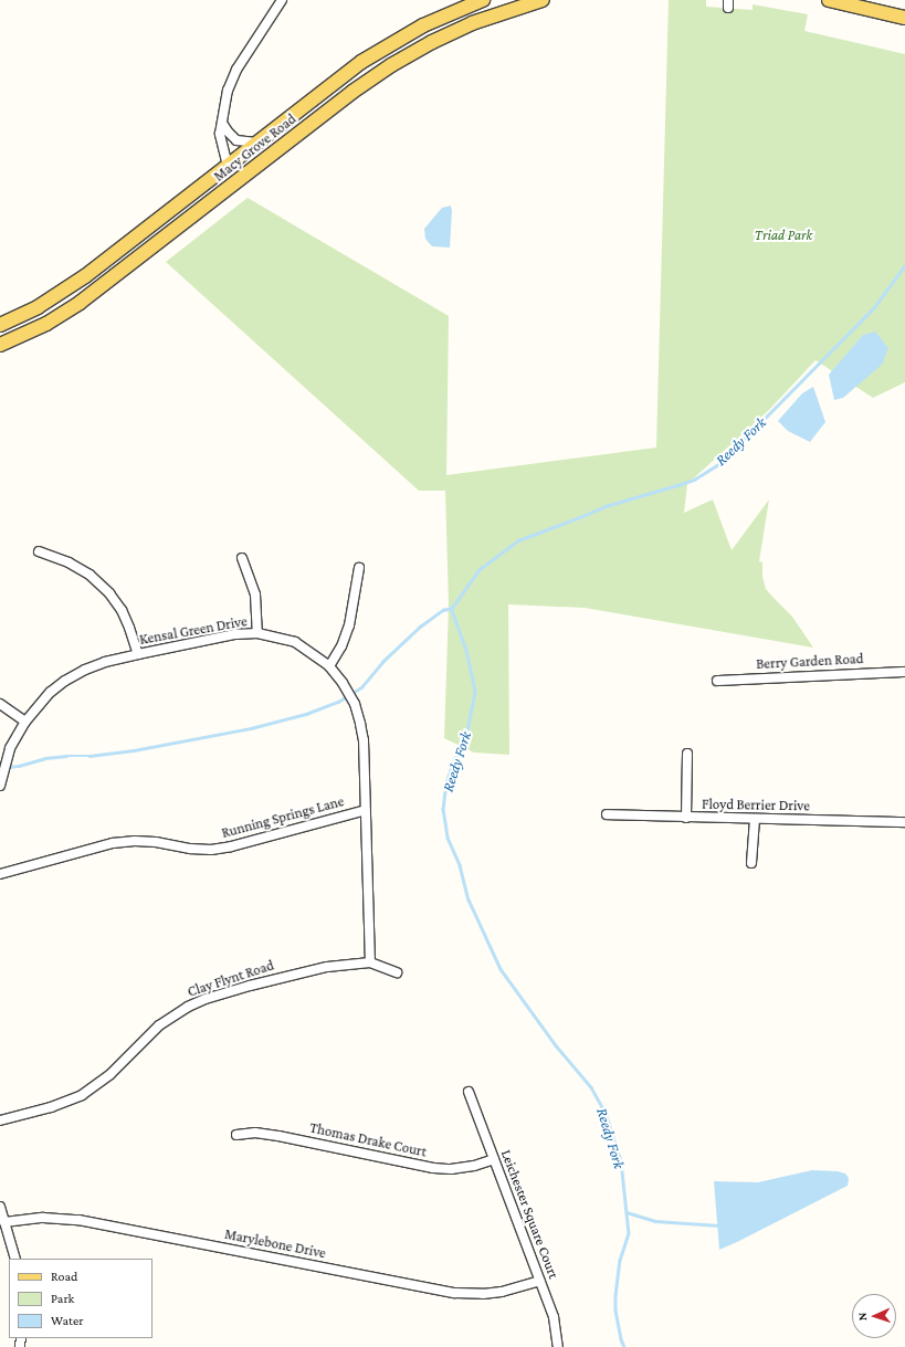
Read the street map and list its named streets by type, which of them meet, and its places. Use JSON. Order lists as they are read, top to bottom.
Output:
{
  "streets": {
    "main road": ["Macy Grove Road"],
    "street": [
      "Kensal Green Drive",
      "Berry Garden Road",
      "Floyd Berrier Drive",
      "Running Springs Lane",
      "Clay Flynt Road",
      "Thomas Drake Court",
      "Leichester Square Court",
      "Marylebone Drive"
    ]
  },
  "crossings": [
    ["Kensal Green Drive", "Running Springs Lane"],
    ["Kensal Green Drive", "Clay Flynt Road"],
    ["Thomas Drake Court", "Leichester Square Court"],
    ["Leichester Square Court", "Marylebone Drive"]
  ],
  "water": ["Reedy Fork"],
  "parks": ["Triad Park"],
  "legend": ["Road", "Park", "Water"],
  "north": "left"
}
